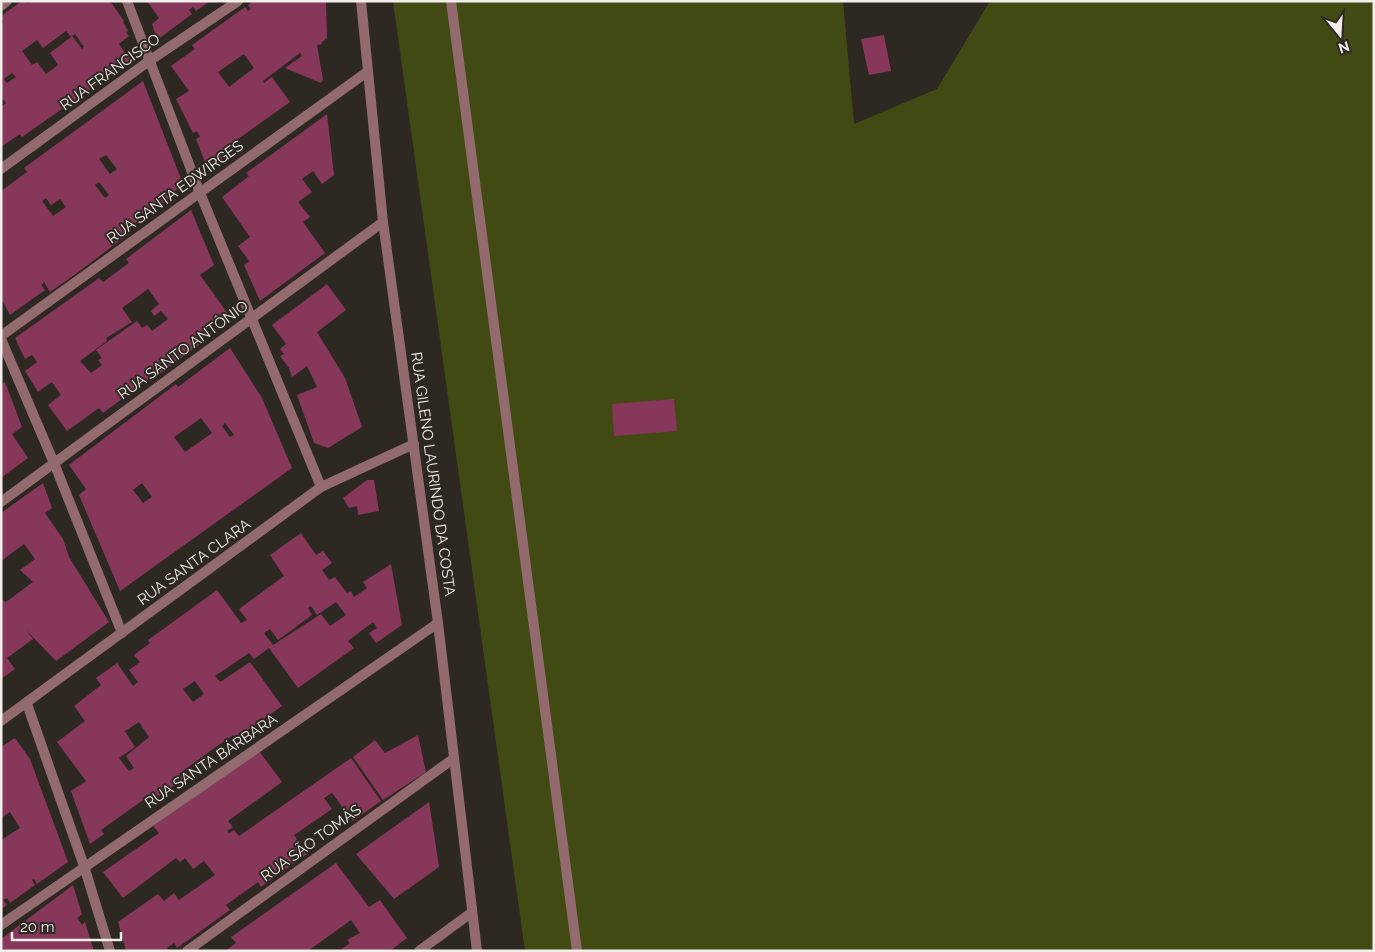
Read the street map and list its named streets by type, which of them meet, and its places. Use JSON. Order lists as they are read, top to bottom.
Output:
{
  "streets": {
    "street": [
      "RUA FRANCISCO",
      "RUA SANTA EDWIRGES",
      "RUA SANTO ANTÔNIO",
      "RUA GILENO LAURINDO DA COSTA",
      "RUA SANTA CLARA",
      "RUA SANTA BÁRBARA",
      "RUA SÃO TOMÁS"
    ]
  },
  "crossings": [
    ["RUA SANTA EDWIRGES", "RUA GILENO LAURINDO DA COSTA"],
    ["RUA SANTO ANTÔNIO", "RUA GILENO LAURINDO DA COSTA"],
    ["RUA GILENO LAURINDO DA COSTA", "RUA SANTA CLARA"],
    ["RUA GILENO LAURINDO DA COSTA", "RUA SANTA BÁRBARA"],
    ["RUA GILENO LAURINDO DA COSTA", "RUA SÃO TOMÁS"]
  ],
  "scale_bar": "20 m",
  "north": "bottom"
}
